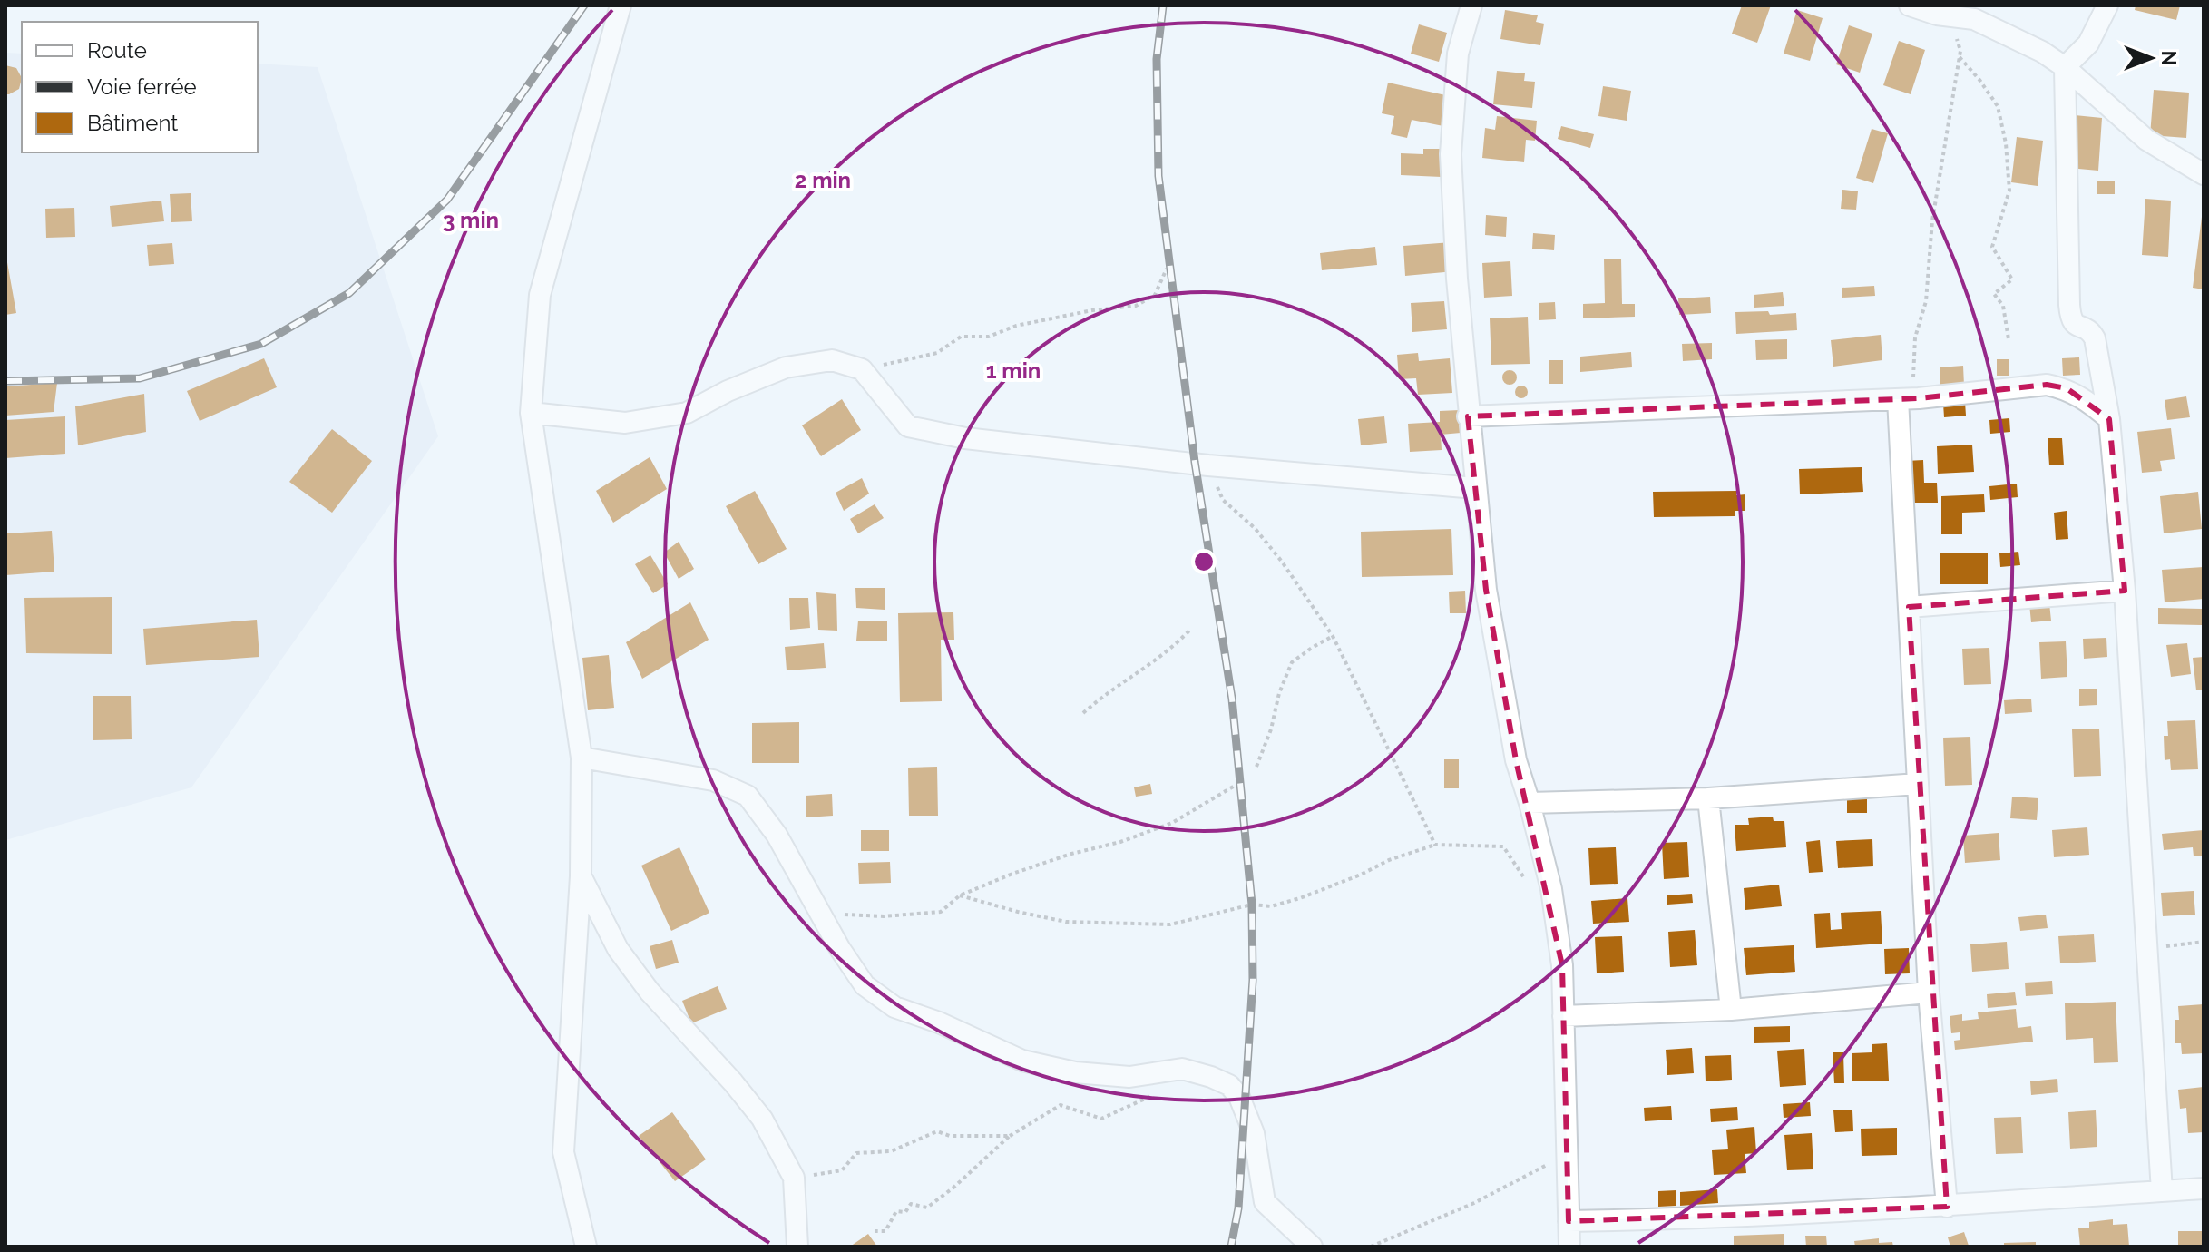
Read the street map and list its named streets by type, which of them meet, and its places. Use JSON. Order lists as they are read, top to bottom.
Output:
{
  "legend": ["Route", "Voie ferrée", "Bâtiment"],
  "north": "right",
  "rings": ["2 min", "3 min", "1 min"]
}
